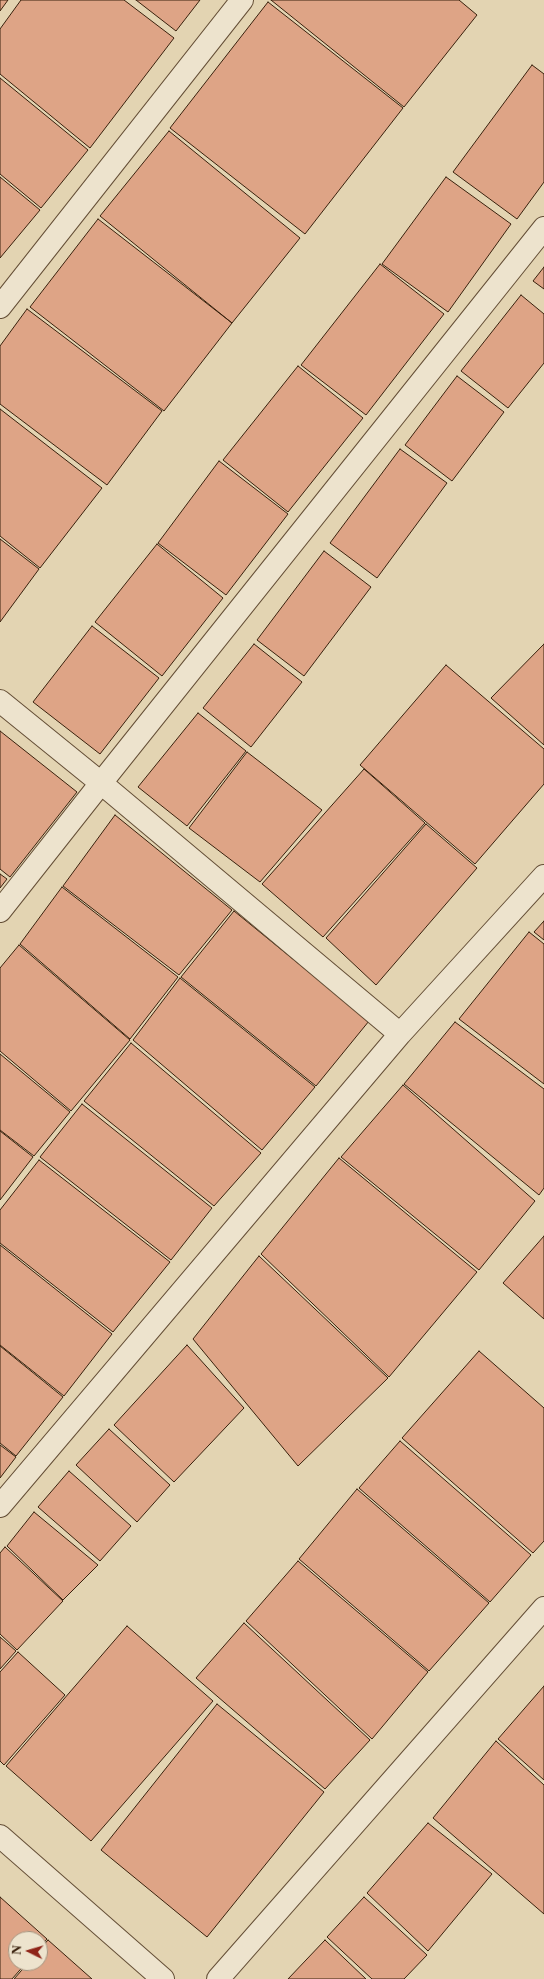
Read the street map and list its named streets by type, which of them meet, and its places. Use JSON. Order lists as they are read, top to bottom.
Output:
{
  "north": "left"
}
